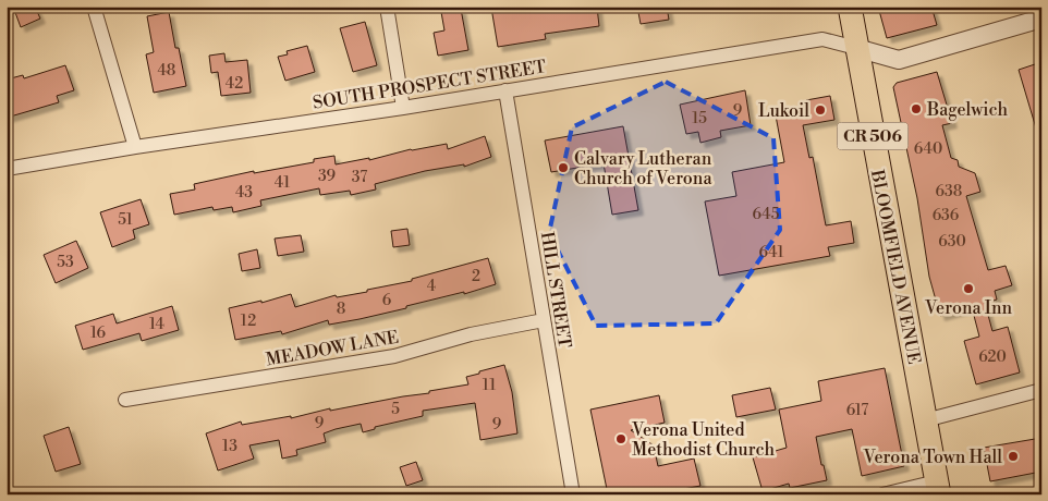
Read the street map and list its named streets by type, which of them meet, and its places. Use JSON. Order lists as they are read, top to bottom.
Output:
{
  "streets": {
    "main road": ["CR 506", "BLOOMFIELD AVENUE"],
    "street": ["SOUTH PROSPECT STREET", "HILL STREET", "MEADOW LANE"]
  },
  "crossings": [
    ["SOUTH PROSPECT STREET", "BLOOMFIELD AVENUE"],
    ["SOUTH PROSPECT STREET", "HILL STREET"],
    ["HILL STREET", "MEADOW LANE"]
  ],
  "places": [
    "Bagelwich",
    "Lukoil",
    "Calvary Lutheran Church of Verona",
    "Verona Inn",
    "Verona United Methodist Church",
    "Verona Town Hall"
  ],
  "house_numbers": [
    "48",
    "42",
    "9",
    "15",
    "640",
    "39",
    "37",
    "41",
    "638",
    "43",
    "645",
    "636",
    "51",
    "630",
    "641",
    "53",
    "2",
    "4",
    "6",
    "8",
    "12",
    "14",
    "16",
    "620",
    "11",
    "5",
    "617",
    "9",
    "9",
    "13"
  ]
}
